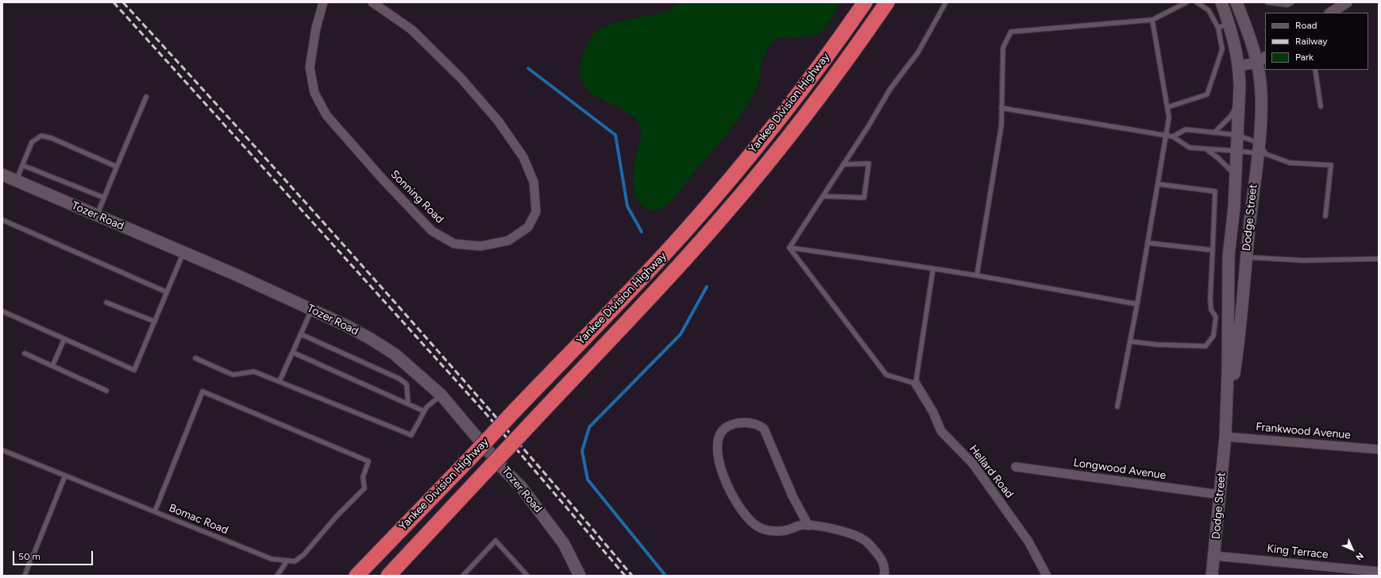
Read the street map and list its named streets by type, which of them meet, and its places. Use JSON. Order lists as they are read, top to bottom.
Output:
{
  "streets": {
    "highway": ["Yankee Division Highway"],
    "main road": ["Tozer Road", "Dodge Street"],
    "street": [
      "Sonning Road",
      "Frankwood Avenue",
      "Longwood Avenue",
      "Hellard Road",
      "King Terrace"
    ],
    "lane": ["Bomac Road"]
  },
  "crossings": [
    ["Dodge Street", "Frankwood Avenue"],
    ["Dodge Street", "Longwood Avenue"],
    ["Dodge Street", "King Terrace"]
  ],
  "legend": ["Road", "Railway", "Park"],
  "scale_bar": "50 m",
  "north": "bottom right"
}
